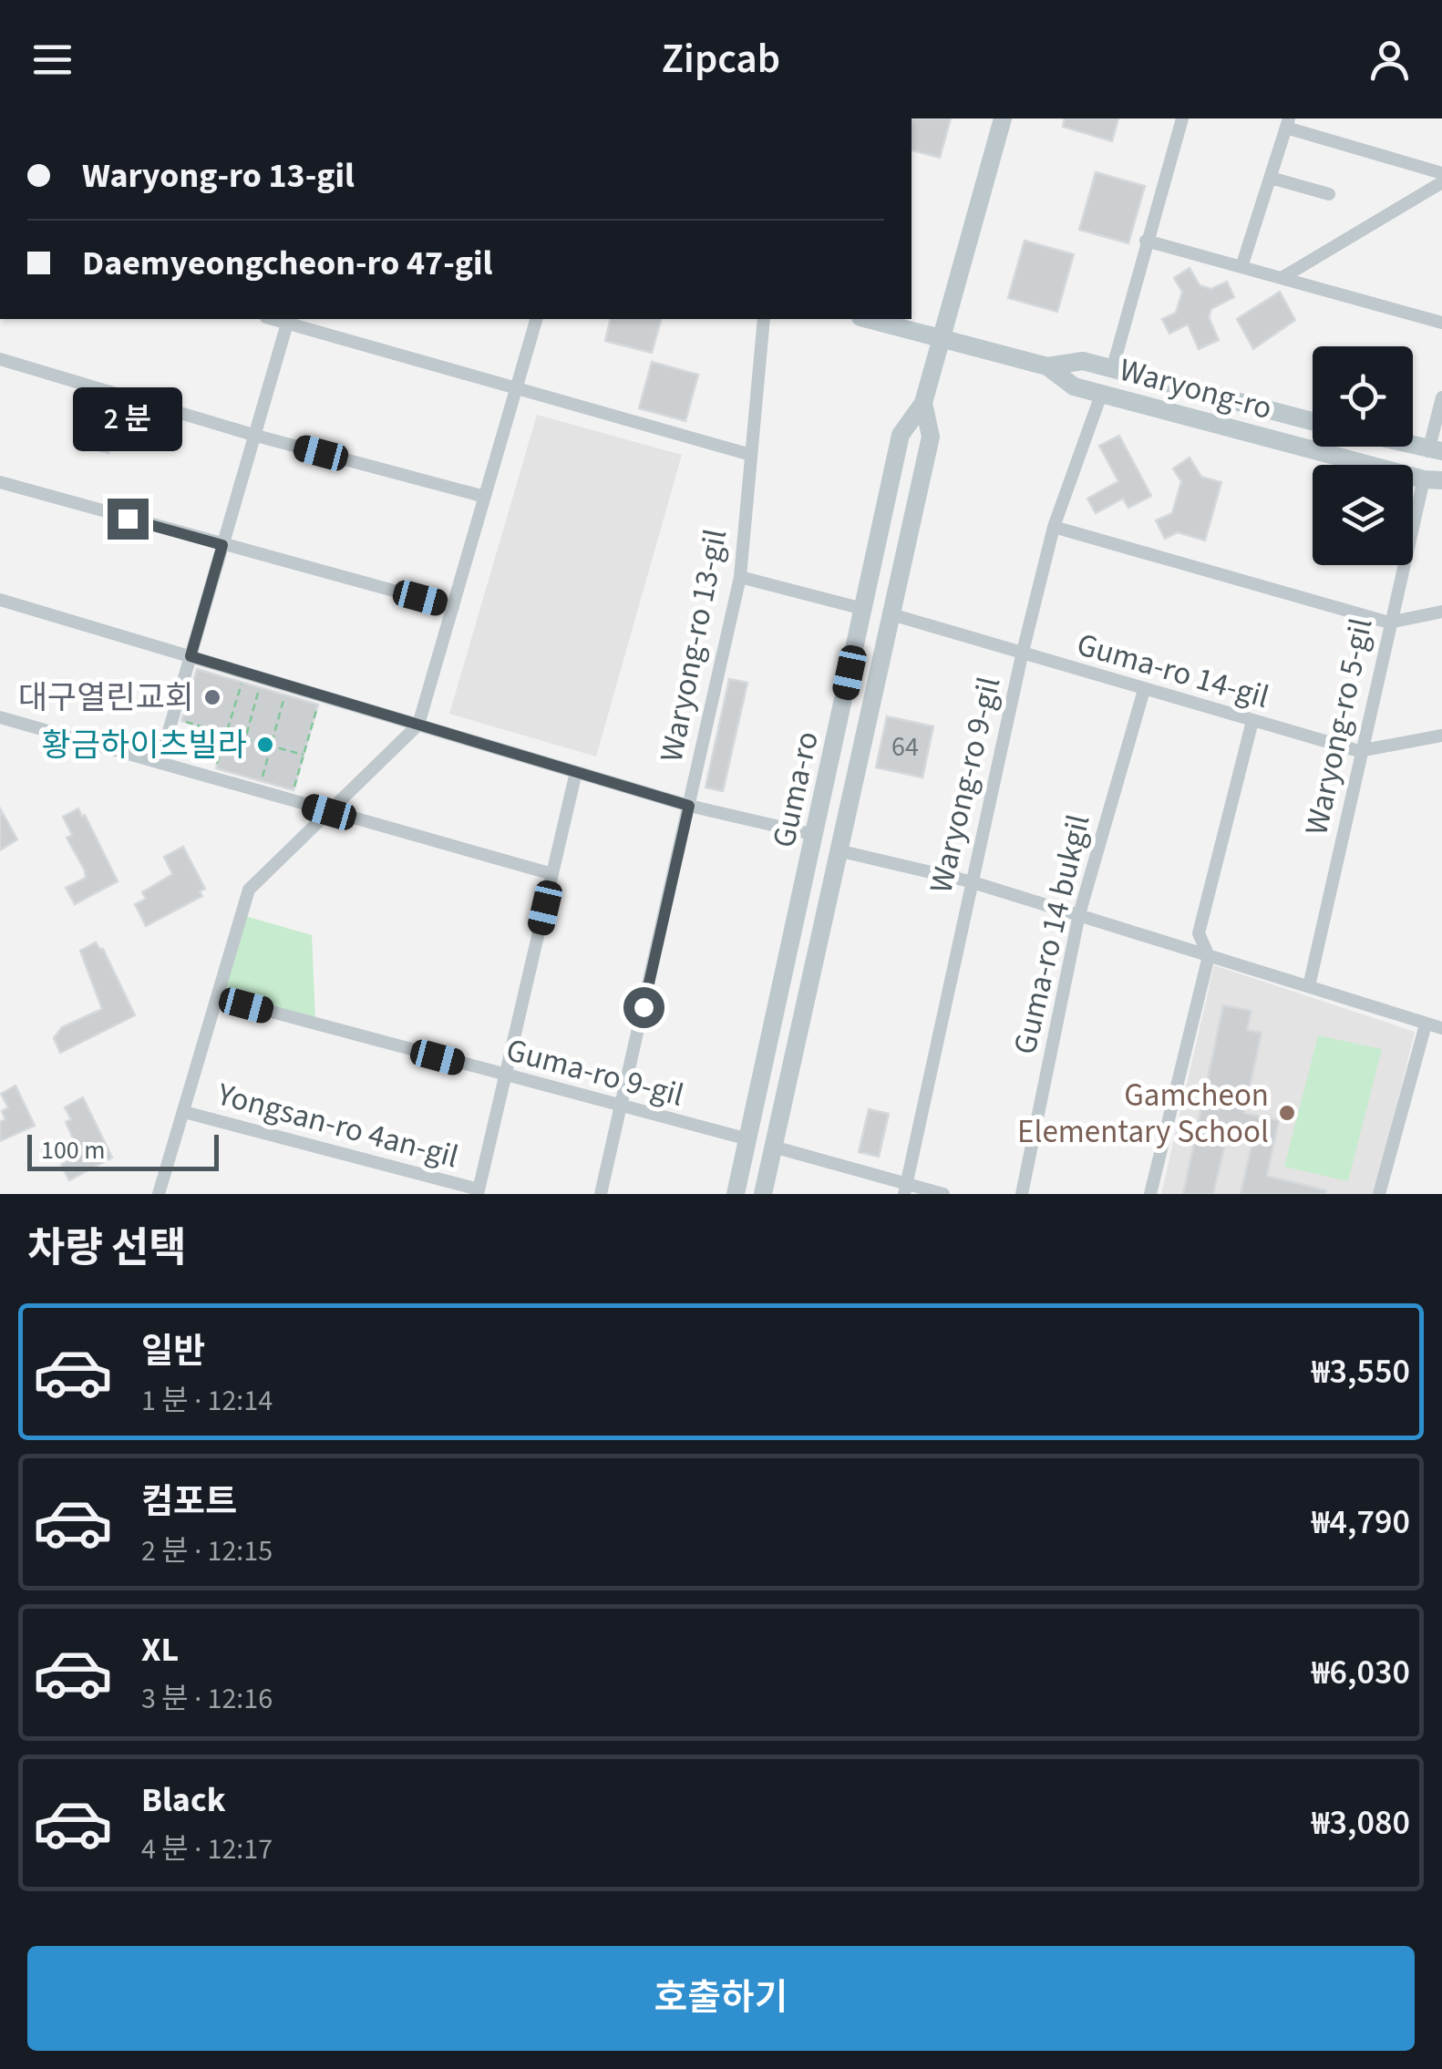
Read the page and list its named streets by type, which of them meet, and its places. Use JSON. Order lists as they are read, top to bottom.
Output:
{
  "streets": {
    "main road": ["Waryong-ro", "Guma-ro"],
    "street": [
      "Waryong-ro 13-gil",
      "Guma-ro 14-gil",
      "Waryong-ro 5-gil",
      "Waryong-ro 9-gil",
      "Guma-ro 14 bukgil",
      "Guma-ro 9-gil",
      "Yongsan-ro 4an-gil"
    ]
  },
  "crossings": [
    ["Waryong-ro", "Waryong-ro 5-gil"],
    ["Waryong-ro", "Waryong-ro 9-gil"],
    ["Waryong-ro", "Guma-ro"],
    ["Waryong-ro 13-gil", "Guma-ro 9-gil"],
    ["Guma-ro 14-gil", "Waryong-ro 5-gil"],
    ["Guma-ro 14-gil", "Waryong-ro 9-gil"],
    ["Guma-ro 14-gil", "Guma-ro"],
    ["Guma-ro 14-gil", "Guma-ro 14 bukgil"],
    ["Guma-ro", "Guma-ro 9-gil"]
  ],
  "places": ["대구열린교회", "황금하이츠빌라", "Gamcheon Elementary School"],
  "house_numbers": ["64"],
  "scale_bar": "100 m",
  "page": {
    "header": "Zipcab",
    "banner": ["Waryong-ro 13-gil", "Daemyeongcheon-ro 47-gil"],
    "bubble": "2 분",
    "scale": "100 m",
    "heading": "차량 선택",
    "list": [
      {
        "name": "일반",
        "note": "1 분 · 12:14",
        "value": "₩3,550"
      },
      {
        "name": "컴포트",
        "note": "2 분 · 12:15",
        "value": "₩4,790"
      },
      {
        "name": "XL",
        "note": "3 분 · 12:16",
        "value": "₩6,030"
      },
      {
        "name": "Black",
        "note": "4 분 · 12:17",
        "value": "₩3,080"
      }
    ],
    "buttons": "호출하기"
  }
}
